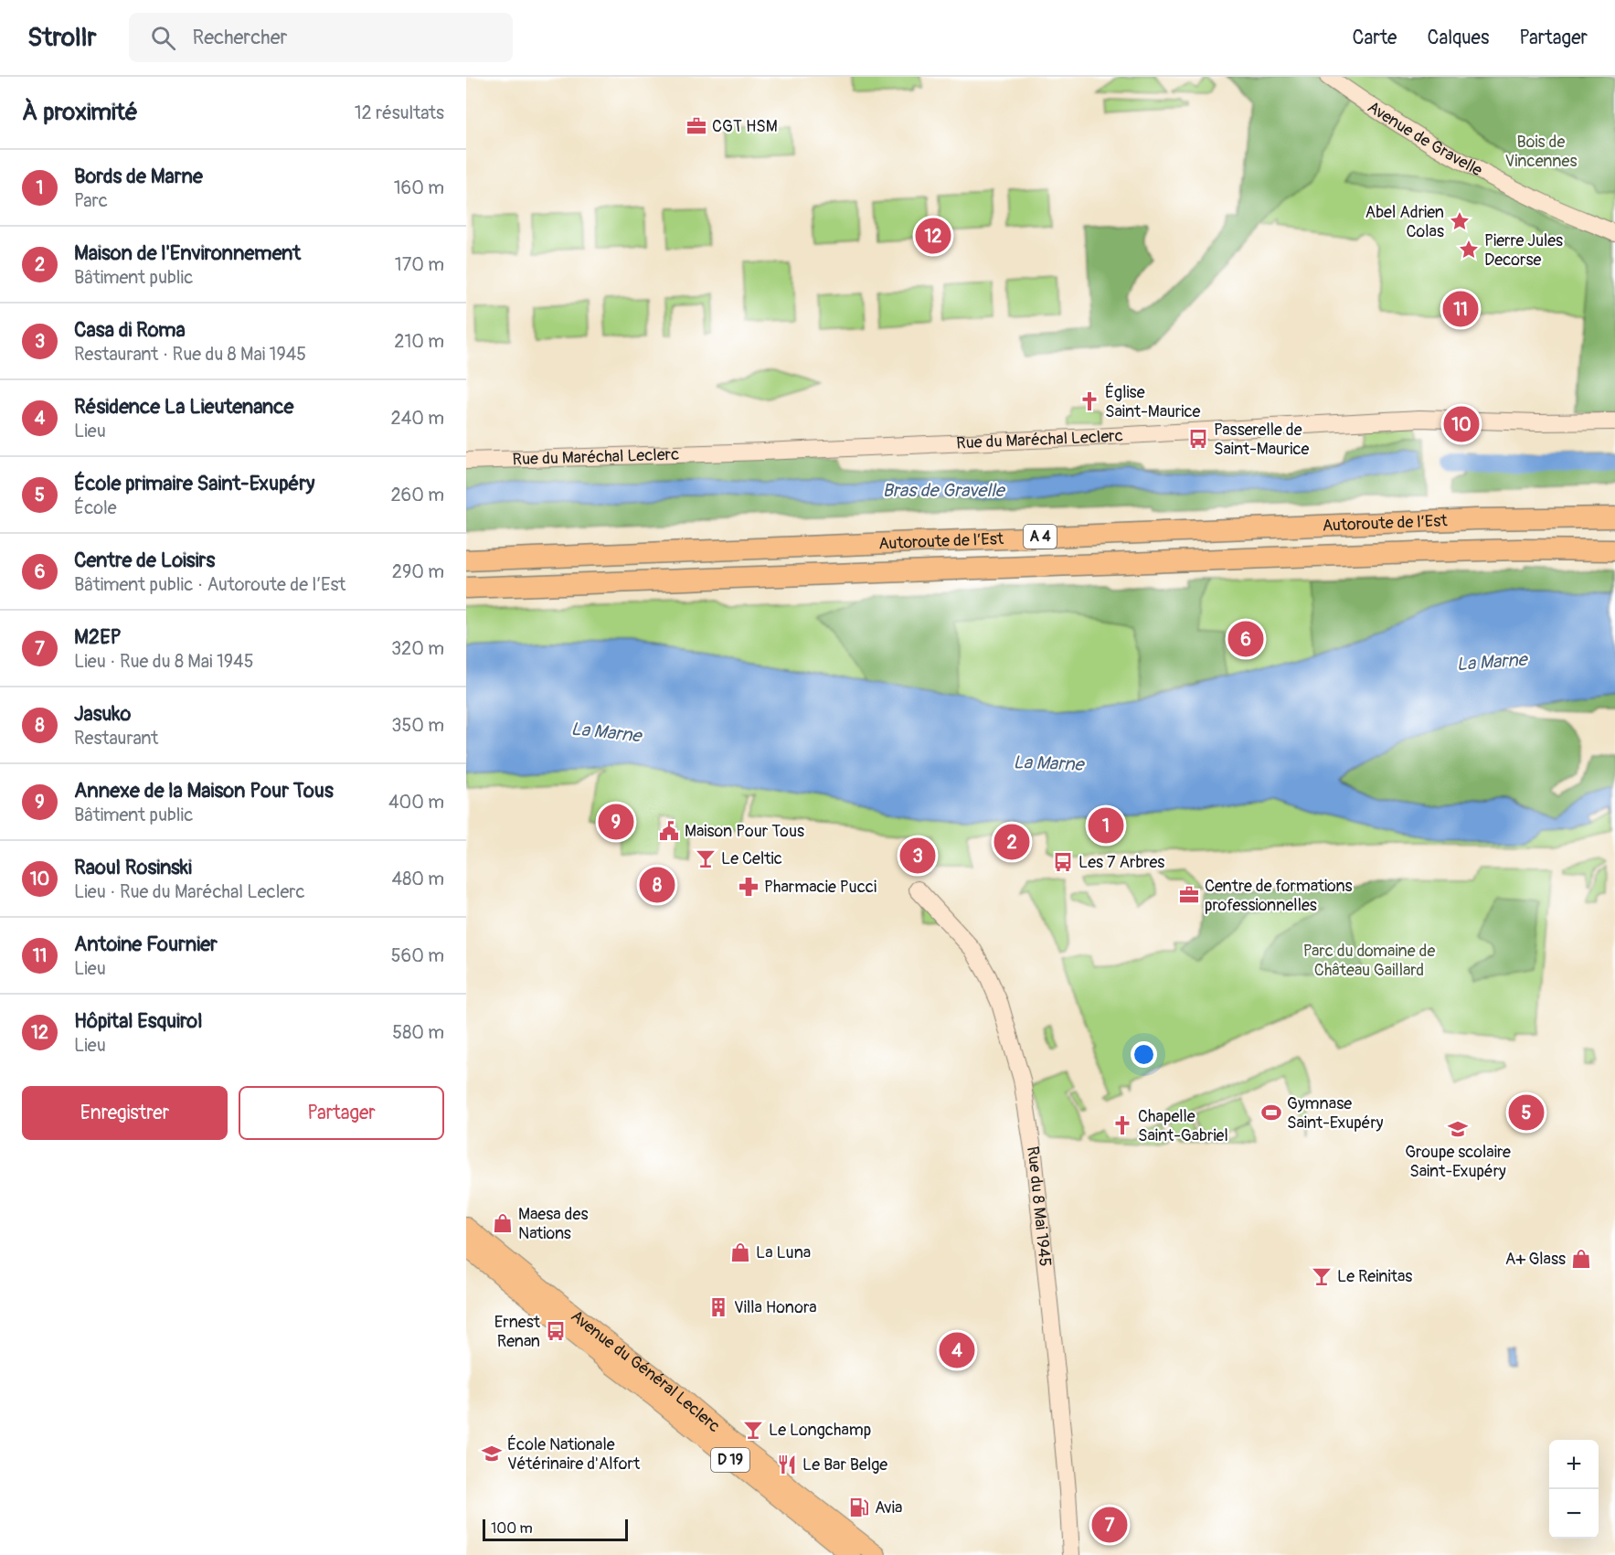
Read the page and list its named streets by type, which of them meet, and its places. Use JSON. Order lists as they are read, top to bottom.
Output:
{
  "streets": {
    "highway": ["Autoroute de l’Est", "A 4"],
    "main road": ["Avenue du Général Leclerc", "D 19"],
    "street": ["Avenue de Gravelle", "Rue du Maréchal Leclerc", "Rue du 8 Mai 1945"]
  },
  "water": ["Bras de Gravelle", "La Marne"],
  "parks": ["Bois de Vincennes", "Parc du domaine de Château Gaillard"],
  "places": {
    "office": ["CGT HSM", "Centre de formations professionnelles"],
    "place": ["Abel Adrien Colas", "Pierre Jules Decorse"],
    "church": ["Église Saint-Maurice", "Chapelle Saint-Gabriel"],
    "bus stop": ["Passerelle de Saint-Maurice", "Les 7 Arbres", "Ernest Renan"],
    "public building": ["Maison Pour Tous"],
    "bar": ["Le Celtic", "Le Reinitas", "Le Longchamp"],
    "pharmacy": ["Pharmacie Pucci"],
    "sports": ["Gymnase Saint-Exupéry"],
    "school or university": ["Groupe scolaire Saint-Exupéry", "École Nationale Vétérinaire d'Alfort"],
    "shop": ["Maesa des Nations", "La Luna", "A+ Glass"],
    "building": ["Villa Honora"],
    "restaurant": ["Le Bar Belge"],
    "fuel station": ["Avia"]
  },
  "scale_bar": "100 m",
  "page": {
    "header": "Strollr",
    "search": "Rechercher",
    "nav": ["Carte", "Calques", "Partager"],
    "heading": ["À proximité", "12 résultats"],
    "list": [
      {
        "mark": "1",
        "name": "Bords de Marne",
        "note": "Parc",
        "value": "160 m"
      },
      {
        "mark": "2",
        "name": "Maison de l'Environnement",
        "note": "Bâtiment public",
        "value": "170 m"
      },
      {
        "mark": "3",
        "name": "Casa di Roma",
        "note": "Restaurant · Rue du 8 Mai 1945",
        "value": "210 m"
      },
      {
        "mark": "4",
        "name": "Résidence La Lieutenance",
        "note": "Lieu",
        "value": "240 m"
      },
      {
        "mark": "5",
        "name": "École primaire Saint-Exupéry",
        "note": "École",
        "value": "260 m"
      },
      {
        "mark": "6",
        "name": "Centre de Loisirs",
        "note": "Bâtiment public · Autoroute de l’Est",
        "value": "290 m"
      },
      {
        "mark": "7",
        "name": "M2EP",
        "note": "Lieu · Rue du 8 Mai 1945",
        "value": "320 m"
      },
      {
        "mark": "8",
        "name": "Jasuko",
        "note": "Restaurant",
        "value": "350 m"
      },
      {
        "mark": "9",
        "name": "Annexe de la Maison Pour Tous",
        "note": "Bâtiment public",
        "value": "400 m"
      },
      {
        "mark": "10",
        "name": "Raoul Rosinski",
        "note": "Lieu · Rue du Maréchal Leclerc",
        "value": "480 m"
      },
      {
        "mark": "11",
        "name": "Antoine Fournier",
        "note": "Lieu",
        "value": "560 m"
      },
      {
        "mark": "12",
        "name": "Hôpital Esquirol",
        "note": "Lieu",
        "value": "580 m"
      }
    ],
    "pins": [
      "12",
      "11",
      "10",
      "6",
      "9",
      "1",
      "2",
      "3",
      "8",
      "5",
      "4",
      "7"
    ],
    "buttons": ["Enregistrer", "Partager"],
    "map_buttons": ["+", "−"],
    "scale": "100 m"
  }
}
